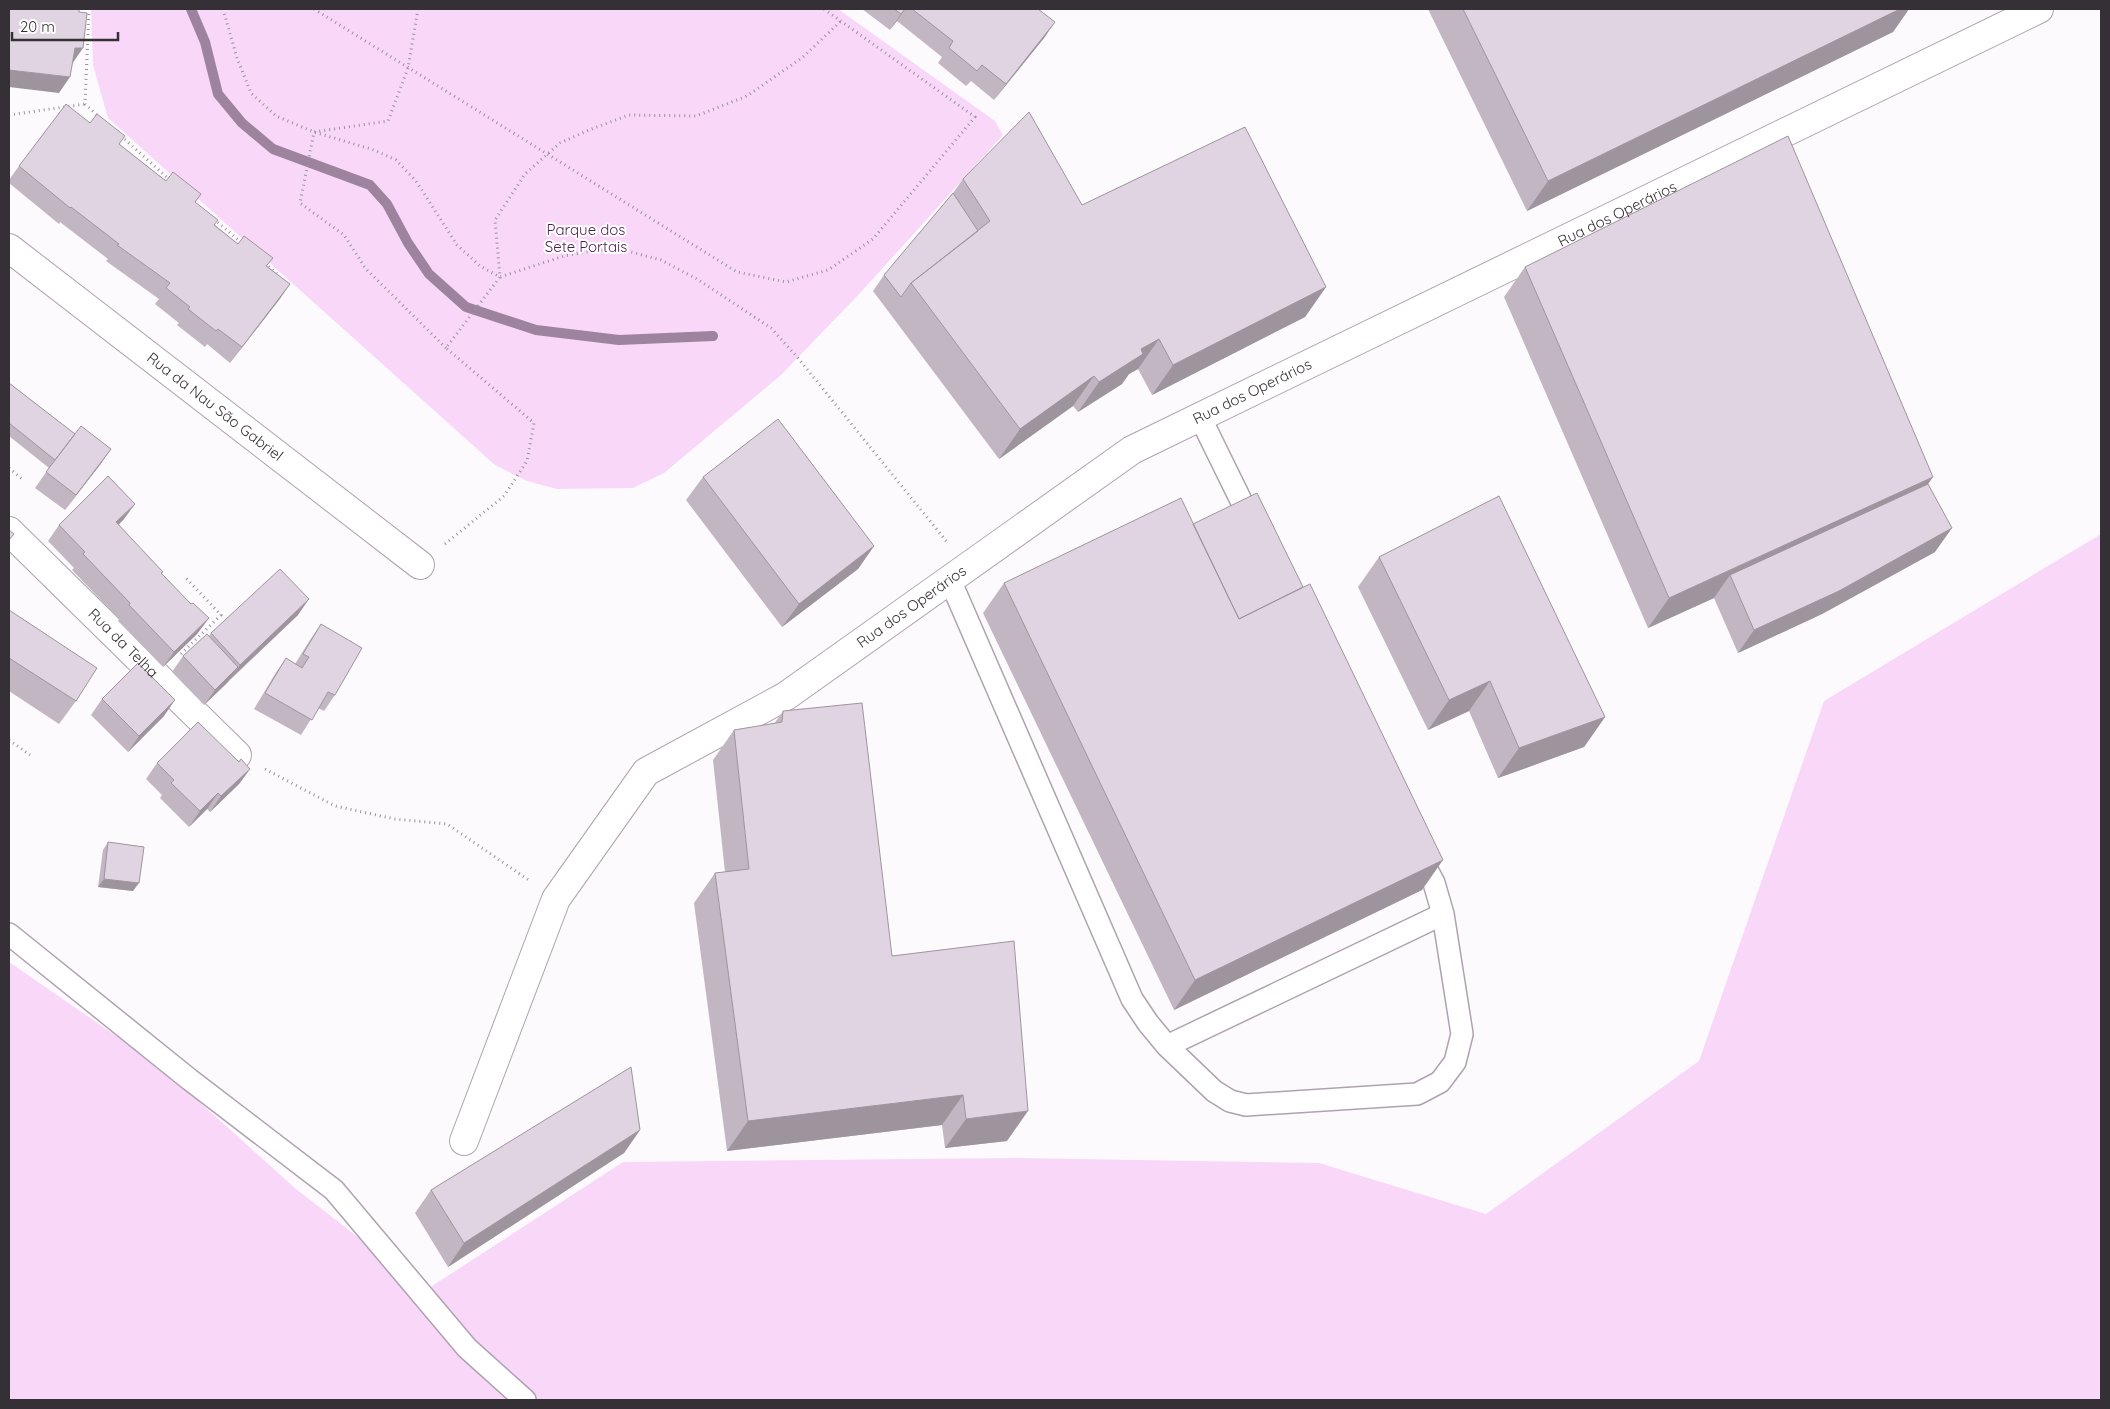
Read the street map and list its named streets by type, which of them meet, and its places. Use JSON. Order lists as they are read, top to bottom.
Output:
{
  "streets": {
    "street": ["Rua dos Operários", "Rua da Nau São Gabriel", "Rua da Telha"]
  },
  "parks": ["Parque dos Sete Portais"],
  "scale_bar": "20 m"
}
